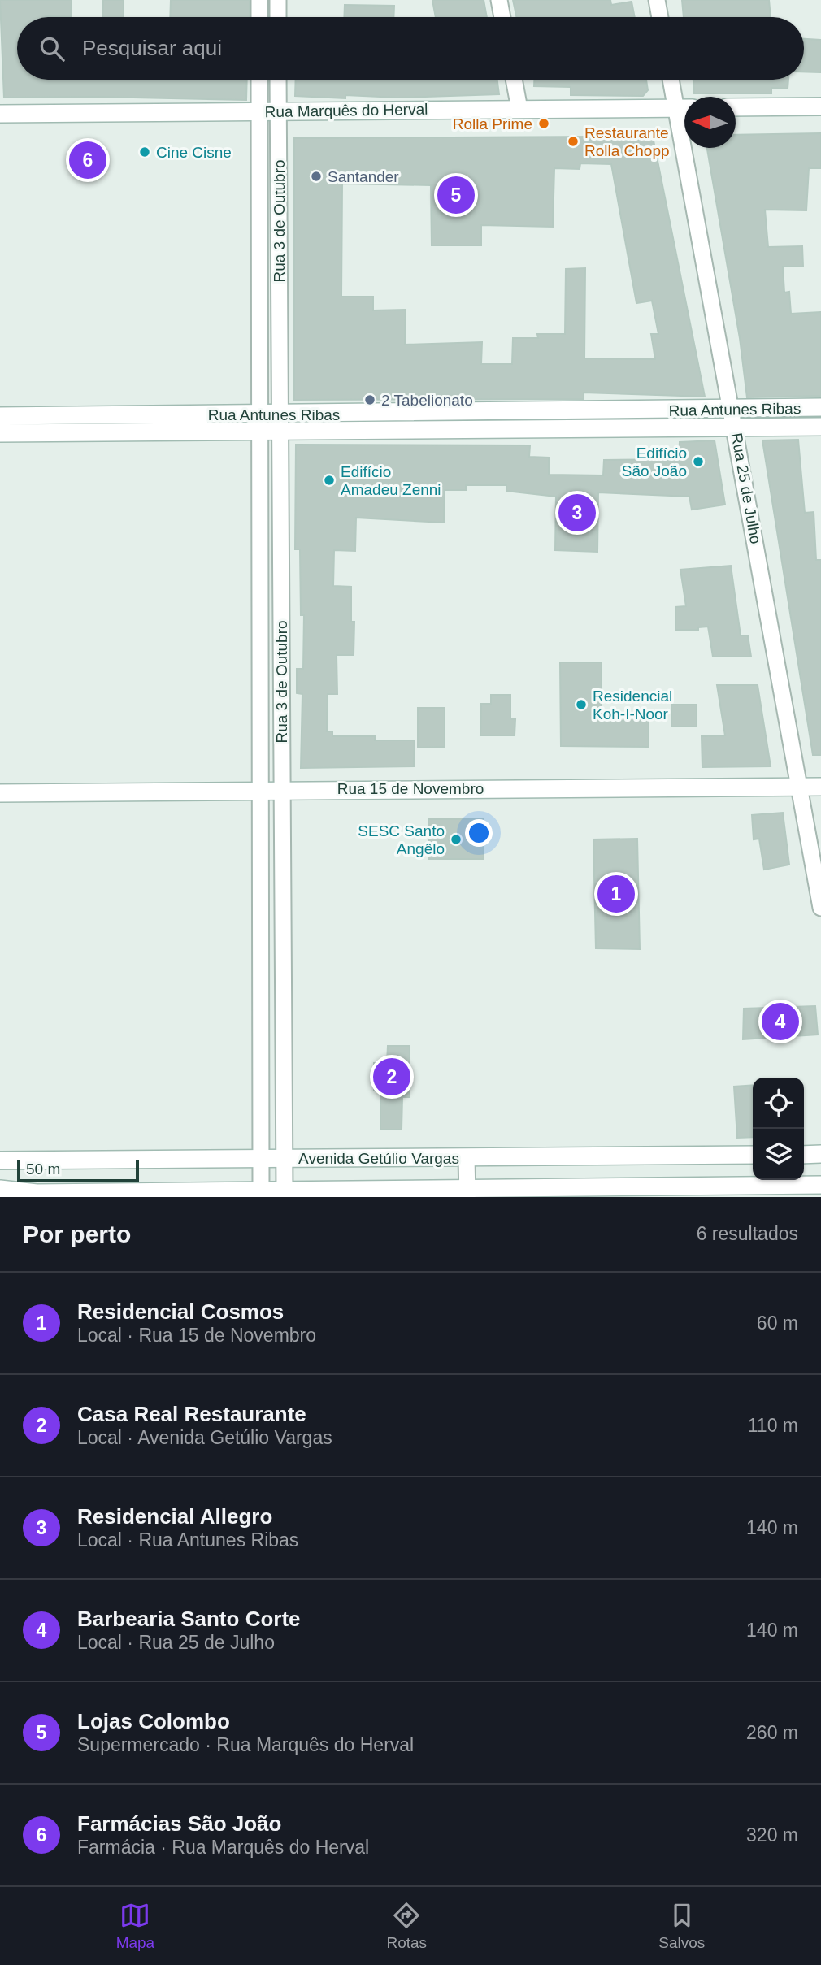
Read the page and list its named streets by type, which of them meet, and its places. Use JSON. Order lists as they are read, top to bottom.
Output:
{
  "streets": {
    "street": [
      "Rua Marquês do Herval",
      "Rua 3 de Outubro",
      "Rua Antunes Ribas",
      "Rua 25 de Julho",
      "Rua 15 de Novembro",
      "Avenida Getúlio Vargas"
    ]
  },
  "crossings": [
    ["Rua Marquês do Herval", "Rua 3 de Outubro"],
    ["Rua Marquês do Herval", "Rua 25 de Julho"],
    ["Rua 3 de Outubro", "Rua Antunes Ribas"],
    ["Rua 3 de Outubro", "Rua 15 de Novembro"],
    ["Rua 3 de Outubro", "Avenida Getúlio Vargas"],
    ["Rua Antunes Ribas", "Rua 25 de Julho"],
    ["Rua 25 de Julho", "Rua 15 de Novembro"]
  ],
  "places": [
    "Rolla Prime",
    "Restaurante Rolla Chopp",
    "Cine Cisne",
    "Santander",
    "2 Tabelionato",
    "Edifício São João",
    "Edifício Amadeu Zenni",
    "Residencial Koh-I-Noor",
    "SESC Santo Angêlo"
  ],
  "scale_bar": "50 m",
  "north": "left",
  "page": {
    "search": "Pesquisar aqui",
    "pins": [
      "6",
      "5",
      "3",
      "1",
      "4",
      "2"
    ],
    "scale": "50 m",
    "heading": ["Por perto", "6 resultados"],
    "list": [
      {
        "mark": "1",
        "name": "Residencial Cosmos",
        "note": "Local · Rua 15 de Novembro",
        "value": "60 m"
      },
      {
        "mark": "2",
        "name": "Casa Real Restaurante",
        "note": "Local · Avenida Getúlio Vargas",
        "value": "110 m"
      },
      {
        "mark": "3",
        "name": "Residencial Allegro",
        "note": "Local · Rua Antunes Ribas",
        "value": "140 m"
      },
      {
        "mark": "4",
        "name": "Barbearia Santo Corte",
        "note": "Local · Rua 25 de Julho",
        "value": "140 m"
      },
      {
        "mark": "5",
        "name": "Lojas Colombo",
        "note": "Supermercado · Rua Marquês do Herval",
        "value": "260 m"
      },
      {
        "mark": "6",
        "name": "Farmácias São João",
        "note": "Farmácia · Rua Marquês do Herval",
        "value": "320 m"
      }
    ],
    "nav": ["Mapa", "Rotas", "Salvos"]
  }
}
